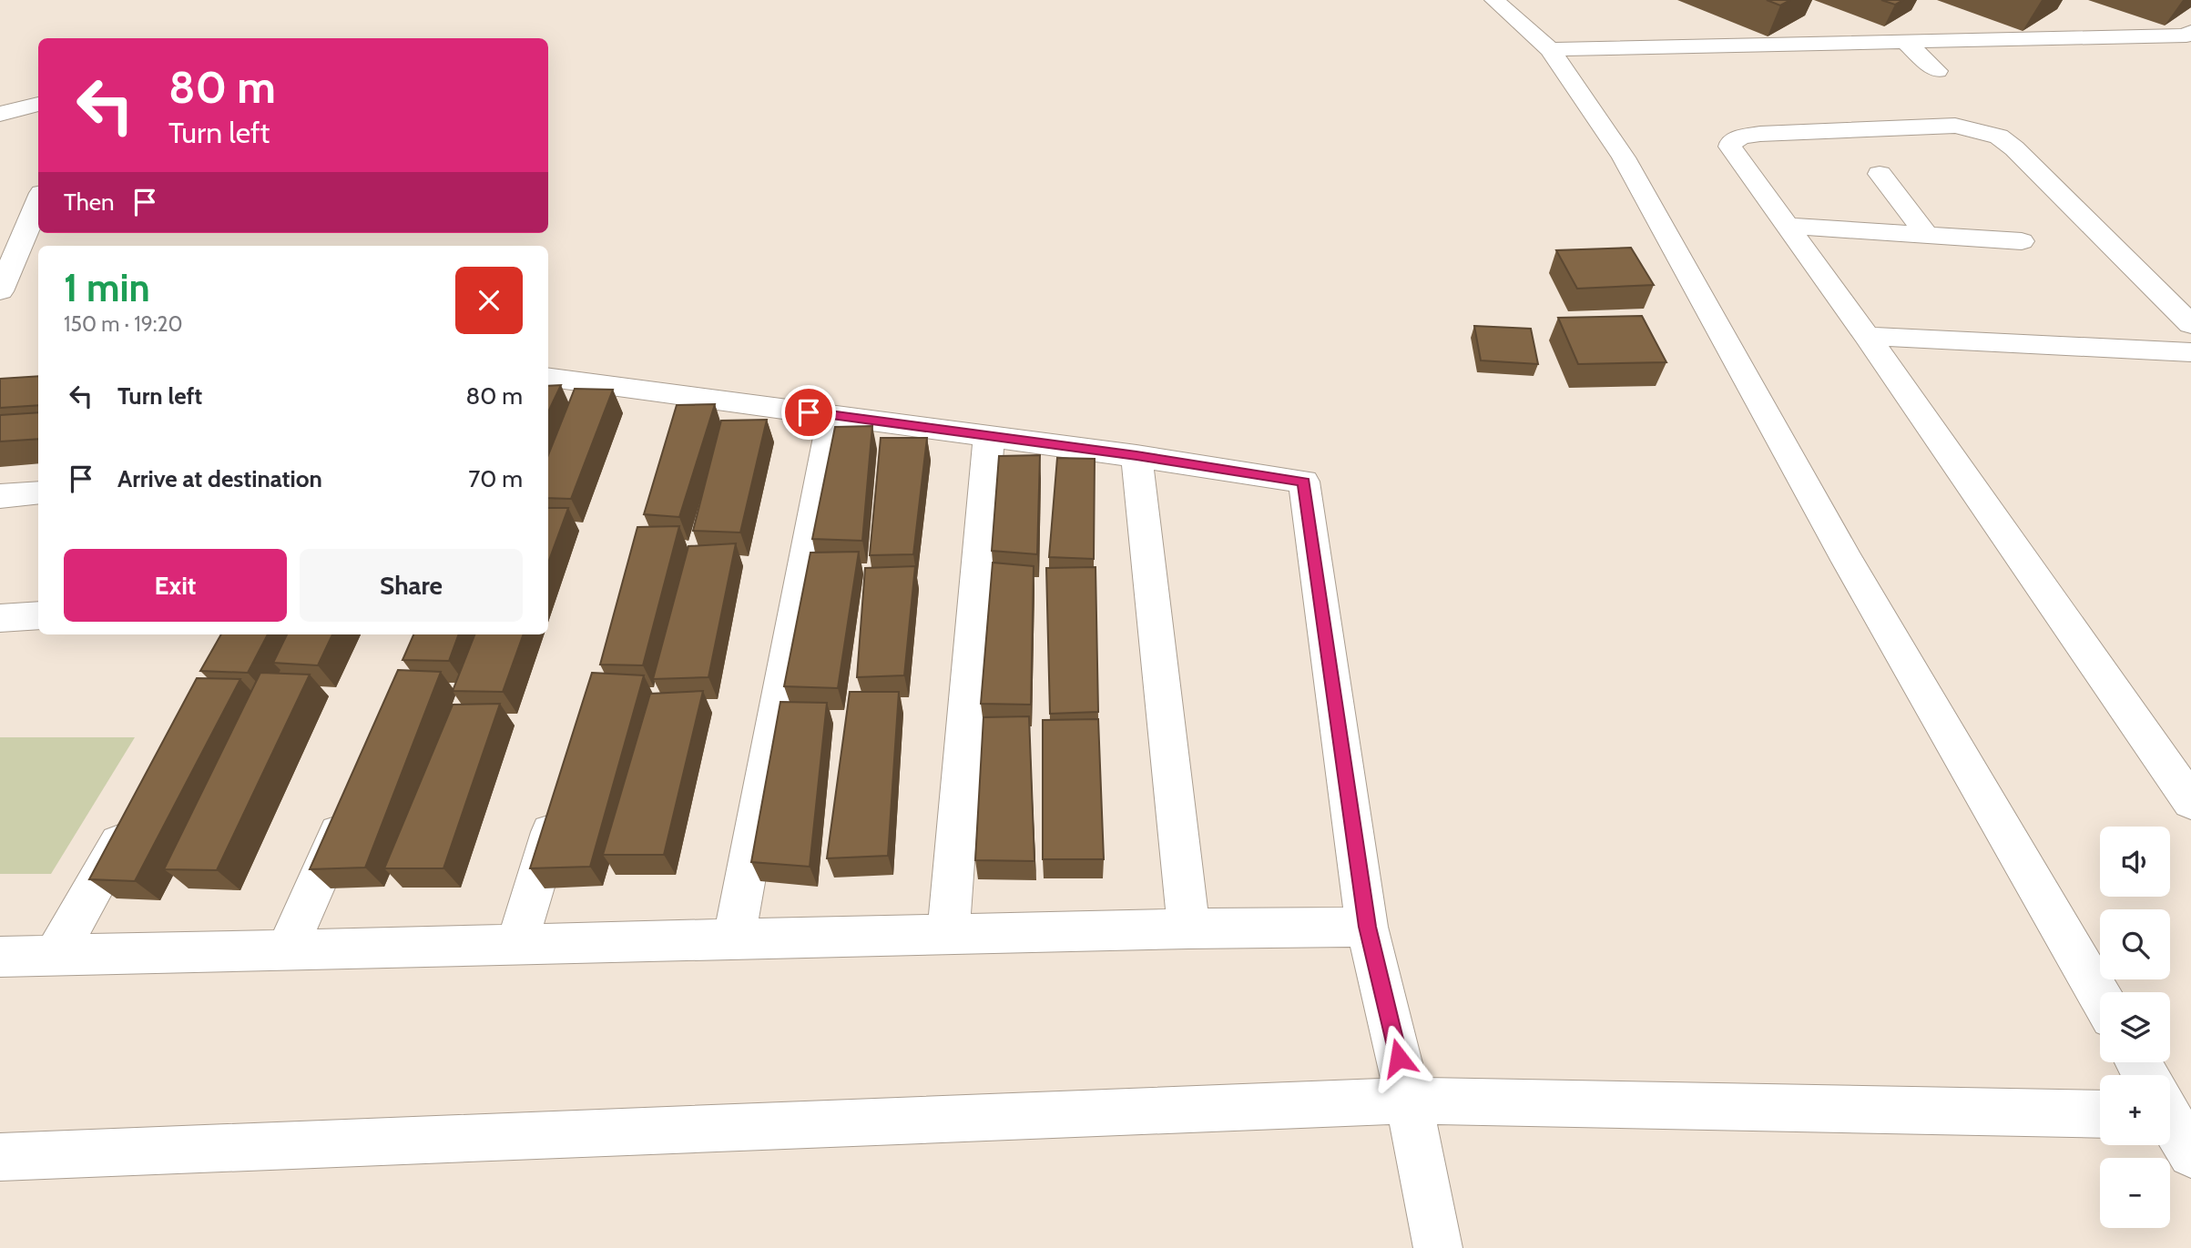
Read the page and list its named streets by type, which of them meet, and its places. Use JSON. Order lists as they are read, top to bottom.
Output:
{
  "page": {
    "turn": ["80 m", "Turn left"],
    "then": "Then",
    "heading": ["1 min", "150 m · 19:20"],
    "list": [
      {
        "name": "Turn left",
        "value": "80 m"
      },
      {
        "name": "Arrive at destination",
        "value": "70 m"
      }
    ],
    "buttons": ["Exit", "Share"],
    "map_buttons": ["+", "−"]
  }
}
